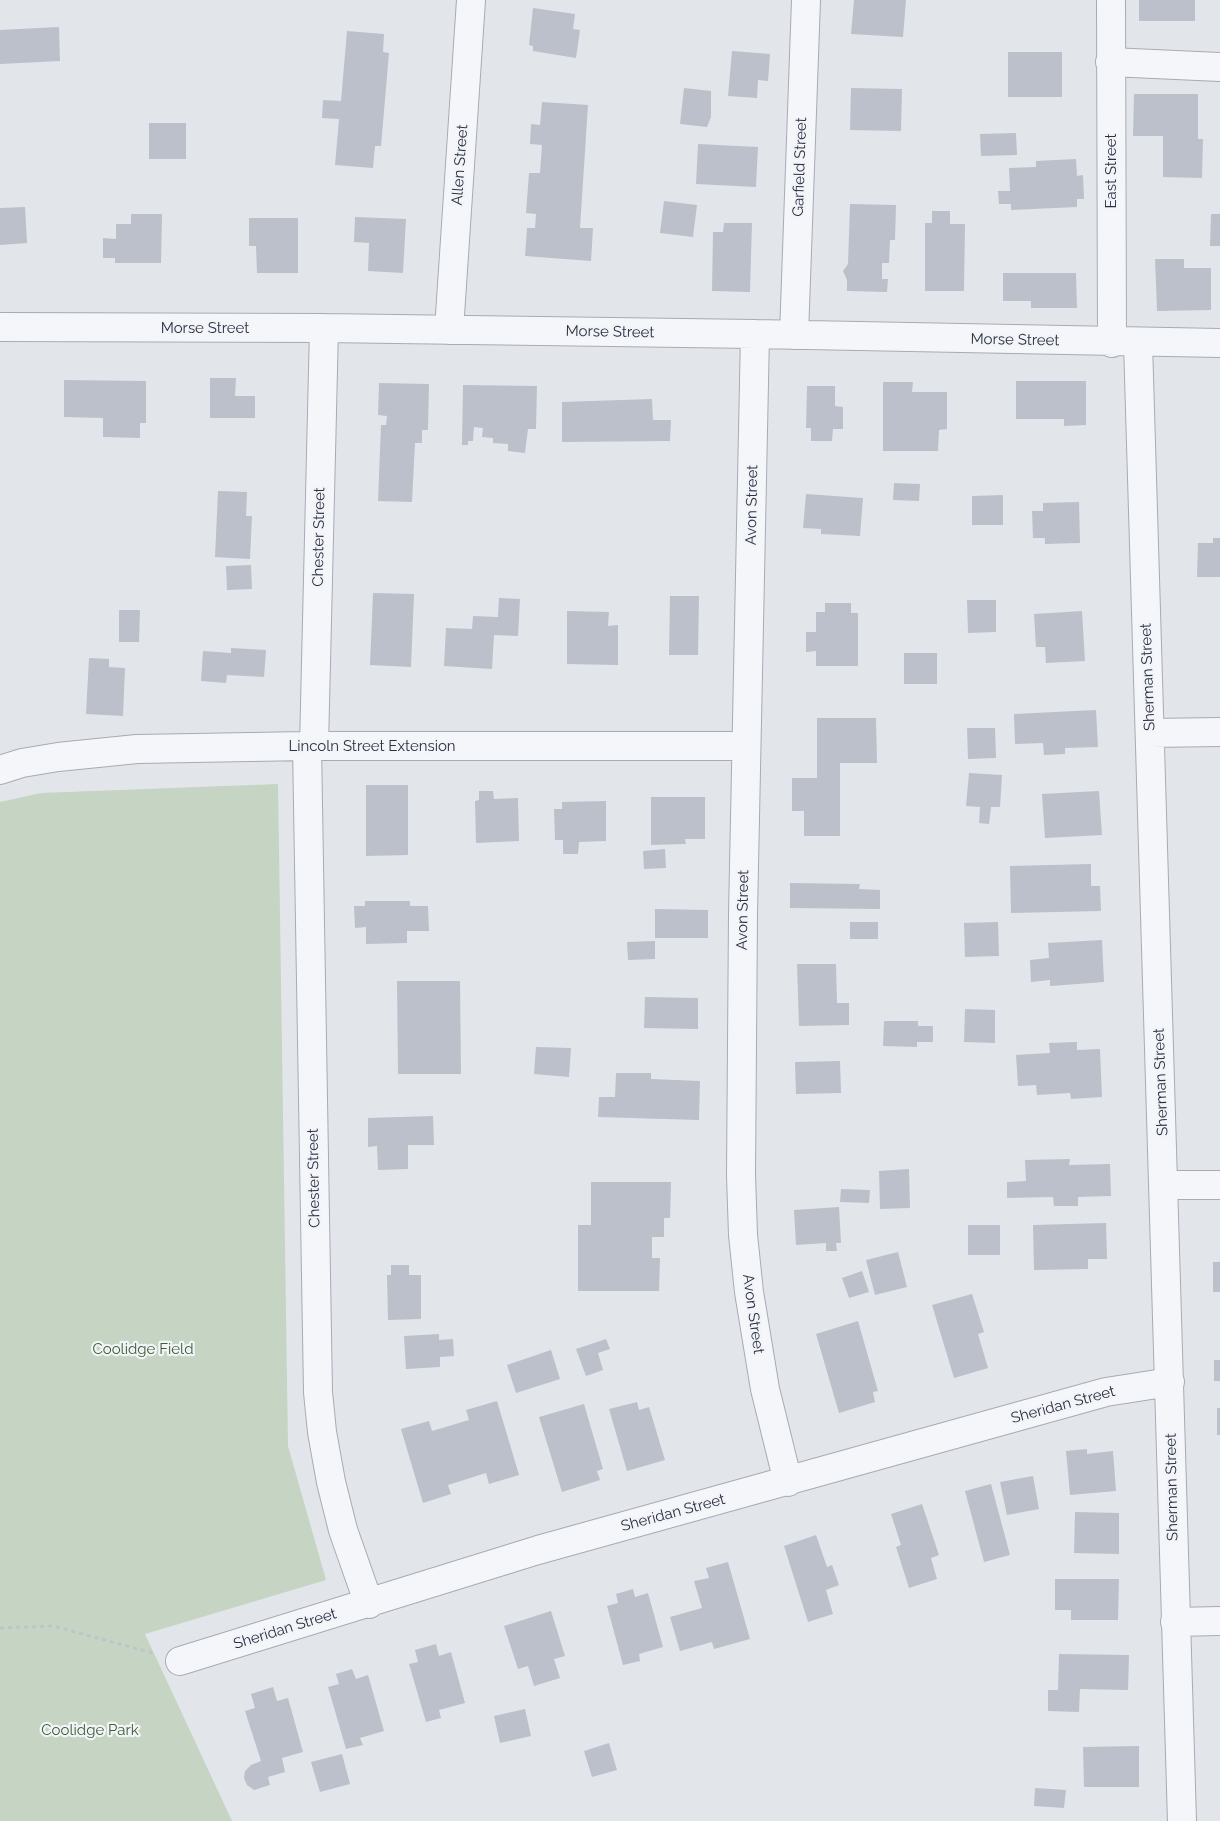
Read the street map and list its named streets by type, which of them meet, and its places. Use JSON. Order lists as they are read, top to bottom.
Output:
{
  "streets": {
    "street": [
      "Allen Street",
      "Garfield Street",
      "East Street",
      "Morse Street",
      "Avon Street",
      "Chester Street",
      "Sherman Street",
      "Lincoln Street Extension",
      "Sheridan Street"
    ]
  },
  "crossings": [
    ["Allen Street", "Morse Street"],
    ["Garfield Street", "Morse Street"],
    ["East Street", "Morse Street"],
    ["East Street", "Sherman Street"],
    ["Morse Street", "Avon Street"],
    ["Morse Street", "Chester Street"],
    ["Morse Street", "Sherman Street"],
    ["Avon Street", "Lincoln Street Extension"],
    ["Avon Street", "Sheridan Street"],
    ["Chester Street", "Lincoln Street Extension"],
    ["Chester Street", "Sheridan Street"],
    ["Sherman Street", "Sheridan Street"]
  ],
  "parks": ["Coolidge Field", "Coolidge Park"]
}
